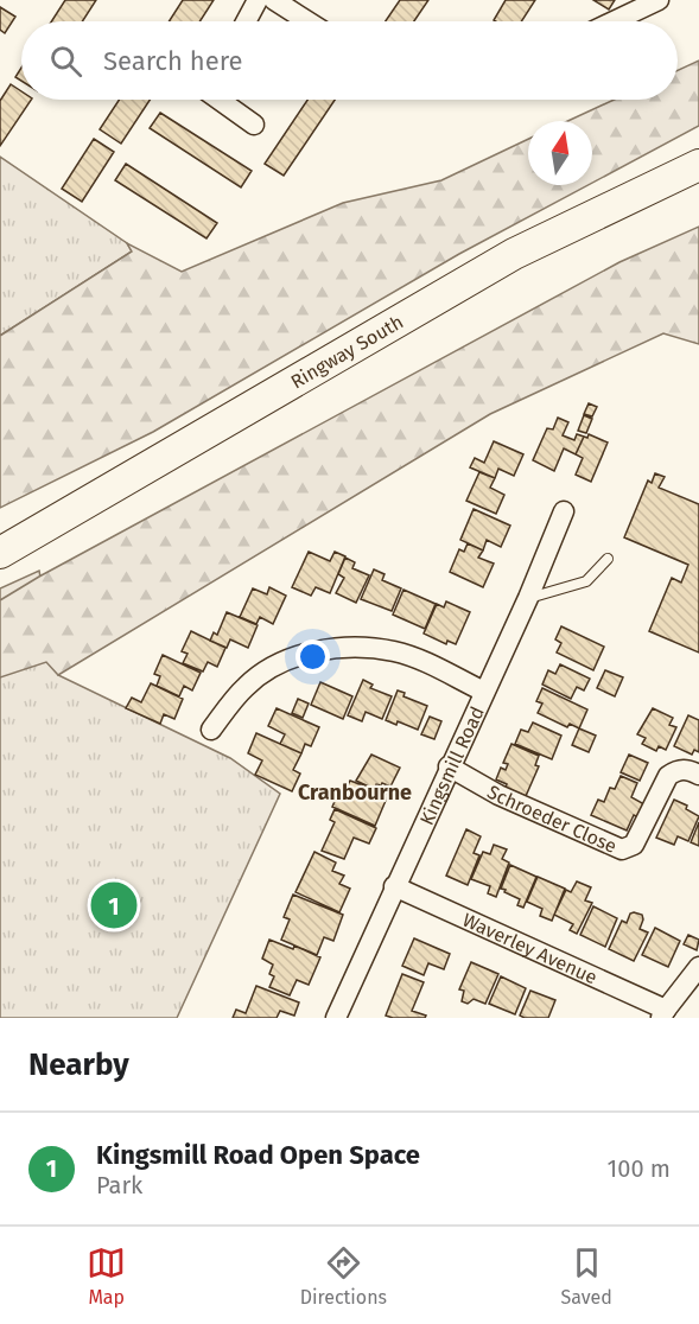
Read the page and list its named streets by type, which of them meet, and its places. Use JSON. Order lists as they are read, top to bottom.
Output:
{
  "streets": {
    "main road": ["Ringway South"],
    "street": ["Kingsmill Road", "Schroeder Close", "Waverley Avenue"]
  },
  "crossings": [
    ["Kingsmill Road", "Schroeder Close"],
    ["Kingsmill Road", "Waverley Avenue"]
  ],
  "districts": ["Cranbourne"],
  "north": "top",
  "page": {
    "search": "Search here",
    "pins": "1",
    "heading": "Nearby",
    "list": [
      {
        "mark": "1",
        "name": "Kingsmill Road Open Space",
        "note": "Park",
        "value": "100 m"
      }
    ],
    "nav": ["Map", "Directions", "Saved"]
  }
}
